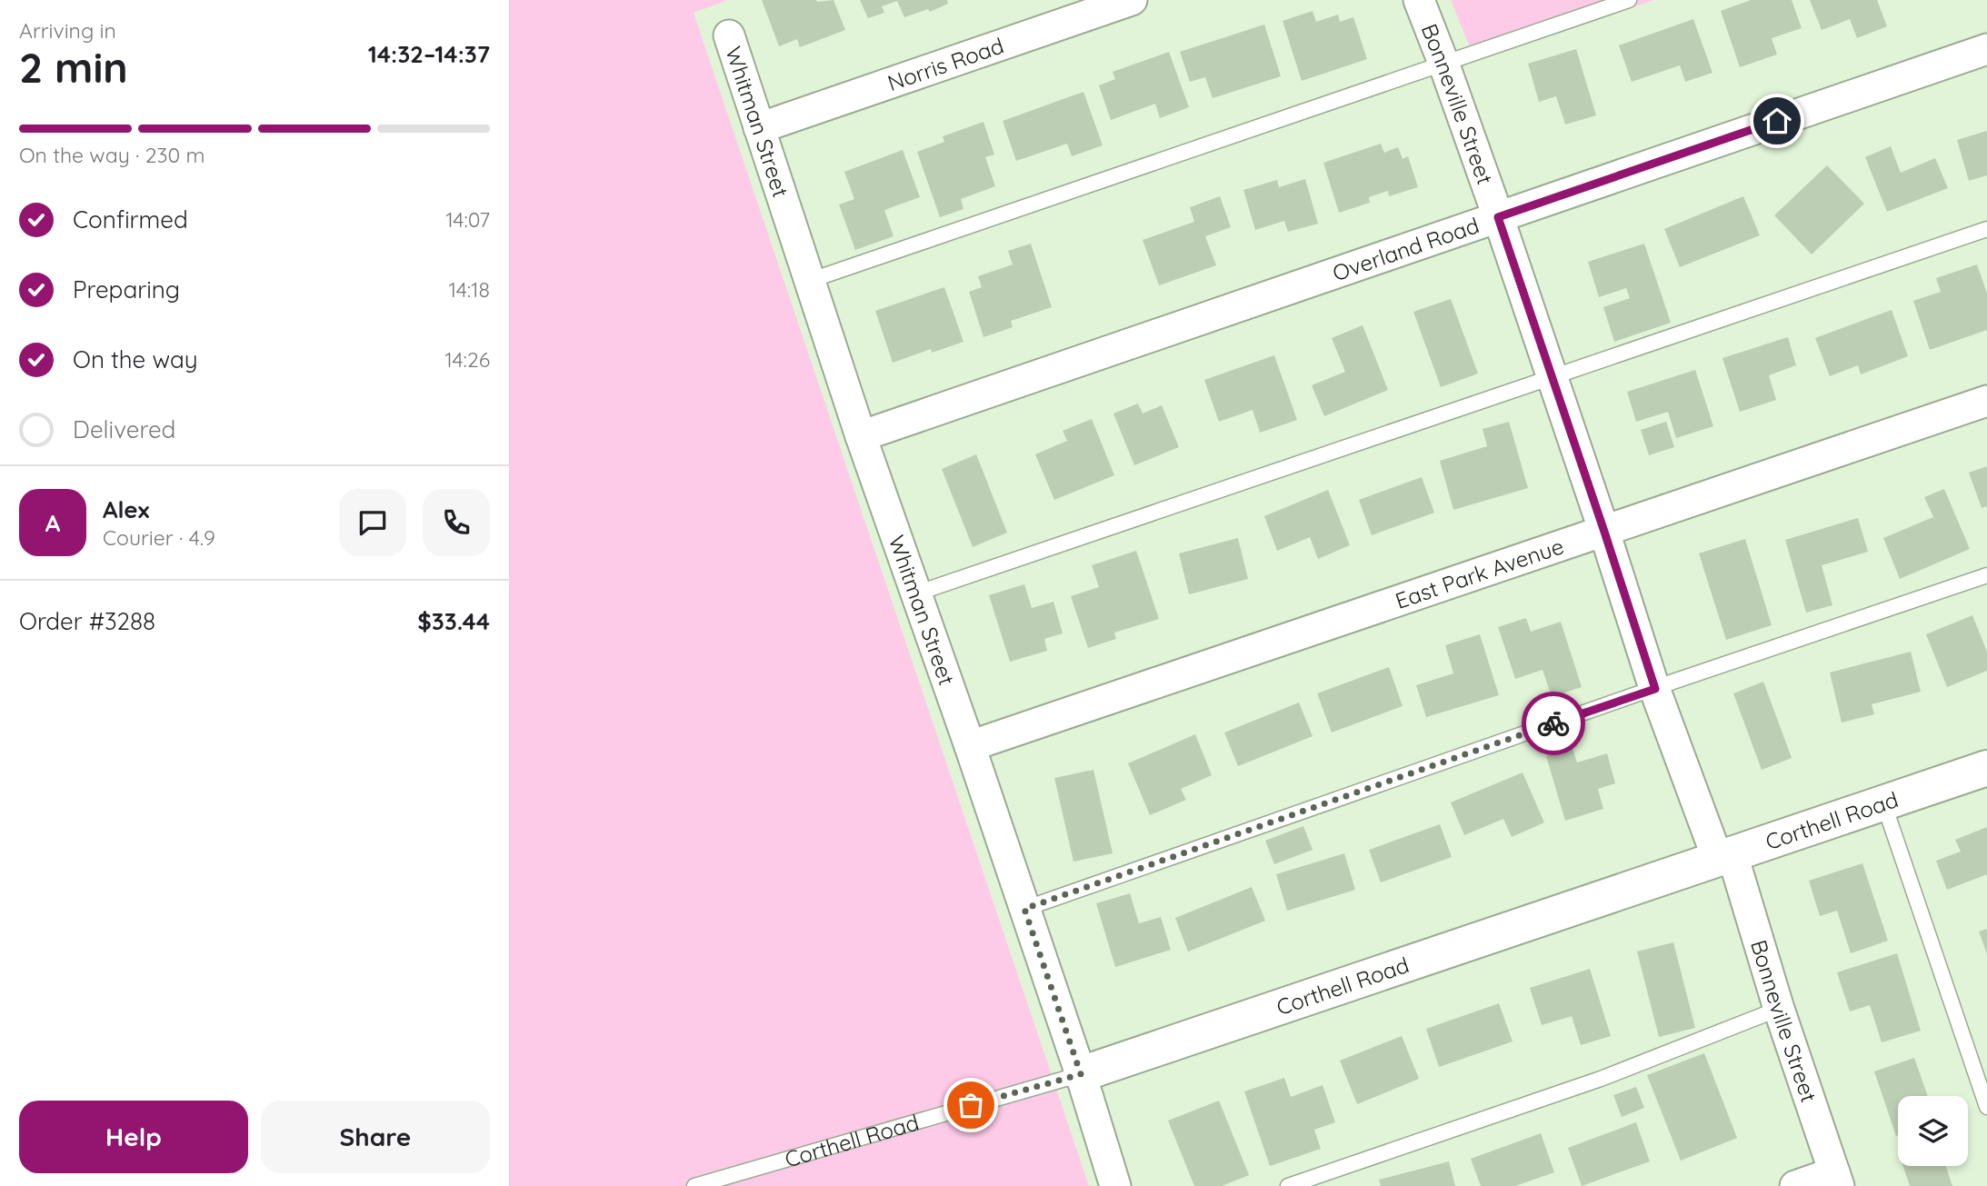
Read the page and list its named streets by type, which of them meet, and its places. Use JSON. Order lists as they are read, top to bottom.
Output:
{
  "streets": {
    "street": [
      "Norris Road",
      "Bonneville Street",
      "Whitman Street",
      "Overland Road",
      "East Park Avenue",
      "Corthell Road"
    ]
  },
  "crossings": [
    ["Norris Road", "Whitman Street"],
    ["Bonneville Street", "Overland Road"],
    ["Bonneville Street", "East Park Avenue"],
    ["Bonneville Street", "Corthell Road"],
    ["Whitman Street", "Overland Road"],
    ["Whitman Street", "East Park Avenue"],
    ["Whitman Street", "Corthell Road"]
  ],
  "page": {
    "heading": ["2 min", "Arriving in", "14:32–14:37"],
    "panel": [
      "Alex",
      "Courier · 4.9",
      "Order #3288",
      "$33.44"
    ],
    "bar": "On the way · 230 m",
    "list": [
      ["Confirmed", "14:07"],
      ["Preparing", "14:18"],
      ["On the way", "14:26"],
      "Delivered"
    ],
    "round": "A",
    "buttons": ["Help", "Share"]
  }
}
